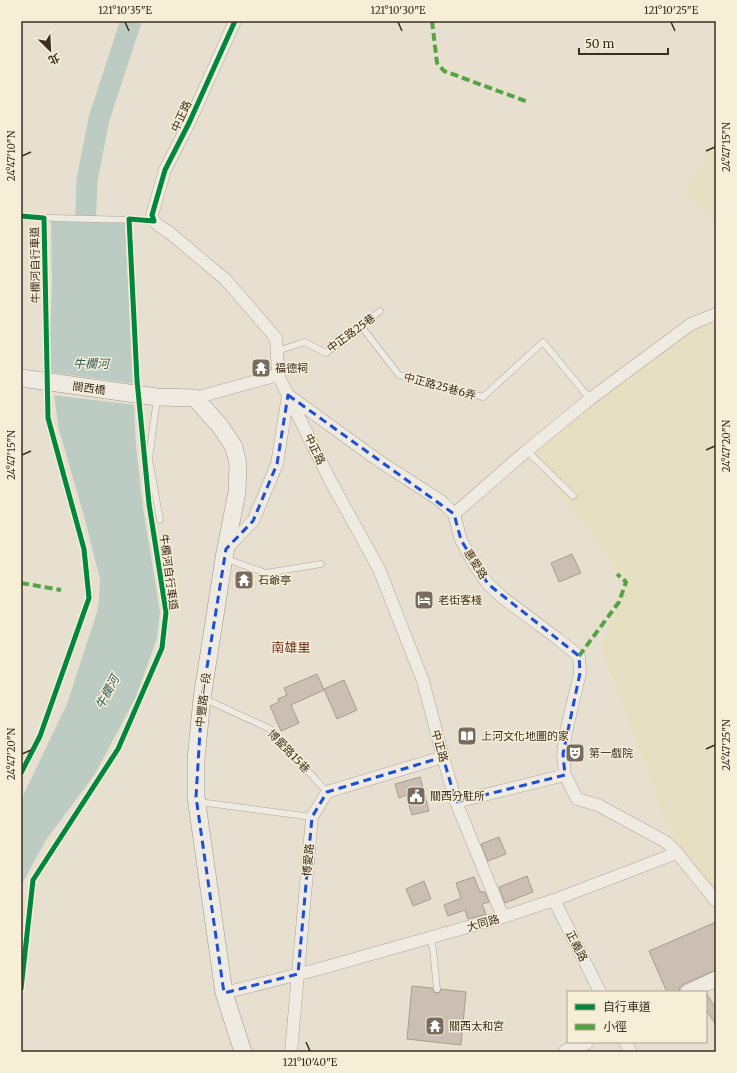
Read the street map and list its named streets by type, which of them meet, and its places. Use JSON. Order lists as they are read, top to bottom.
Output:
{
  "streets": {
    "main road": ["關西橋", "中豐路一段"],
    "street": [
      "中正路",
      "惠愛路",
      "博愛路",
      "大同路",
      "正義路"
    ],
    "lane": ["中正路25巷", "中正路25巷6弄", "博愛路15巷"],
    "cycle path": ["牛欄河自行車道"]
  },
  "crossings": [
    ["中正路", "中正路25巷"],
    ["中正路", "大同路"],
    ["中正路25巷", "中正路25巷6弄"],
    ["惠愛路", "大同路"],
    ["中豐路一段", "博愛路15巷"],
    ["中豐路一段", "大同路"],
    ["博愛路15巷", "博愛路"],
    ["博愛路", "大同路"],
    ["大同路", "正義路"]
  ],
  "districts": ["南雄里"],
  "water": ["牛欄河"],
  "places": {
    "temple": ["福德祠", "石爺亭", "關西太和宮"],
    "hotel": ["老街客棧"],
    "library": ["上河文化地圖的家"],
    "theatre": ["第一戲院"],
    "public building": ["關西分駐所"]
  },
  "legend": ["自行車道", "小徑"],
  "scale_bar": "50 m",
  "north": "bottom right",
  "coordinates": [
    "121°10'35\"E",
    "121°10'30\"E",
    "121°10'25\"E",
    "24°47'15\"N",
    "24°47'10\"N",
    "24°47'20\"N",
    "24°47'25\"N",
    "121°10'40\"E"
  ]
}
